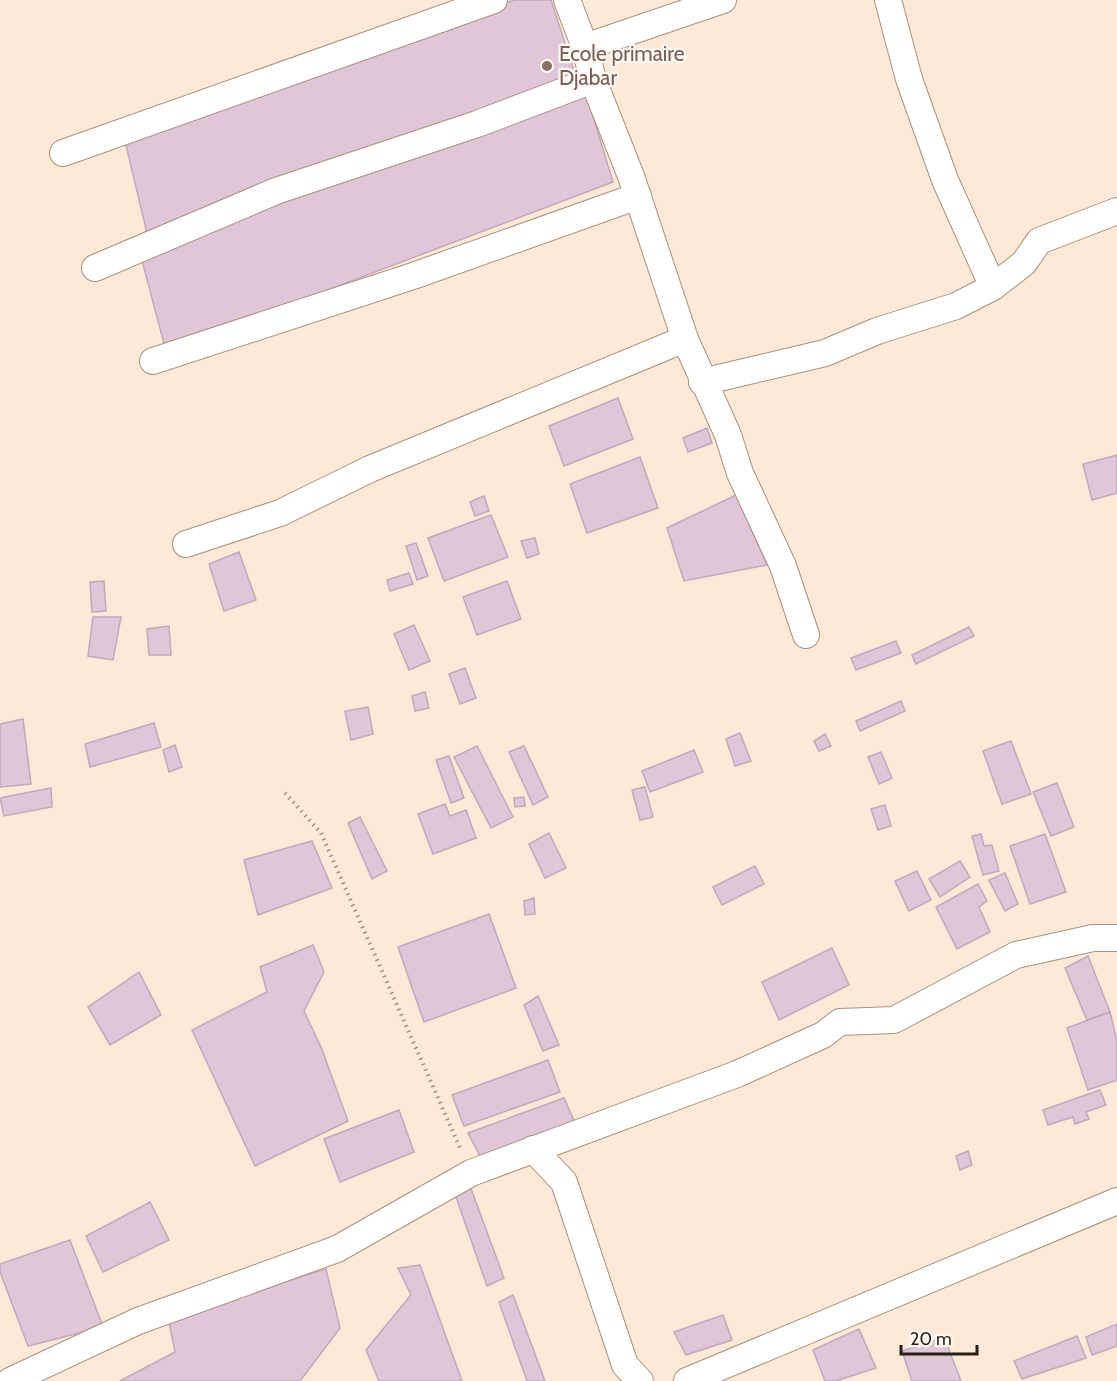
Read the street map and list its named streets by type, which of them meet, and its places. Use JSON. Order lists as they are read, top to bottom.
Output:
{
  "places": ["Ecole primaire Djabar"],
  "scale_bar": "20 m"
}
